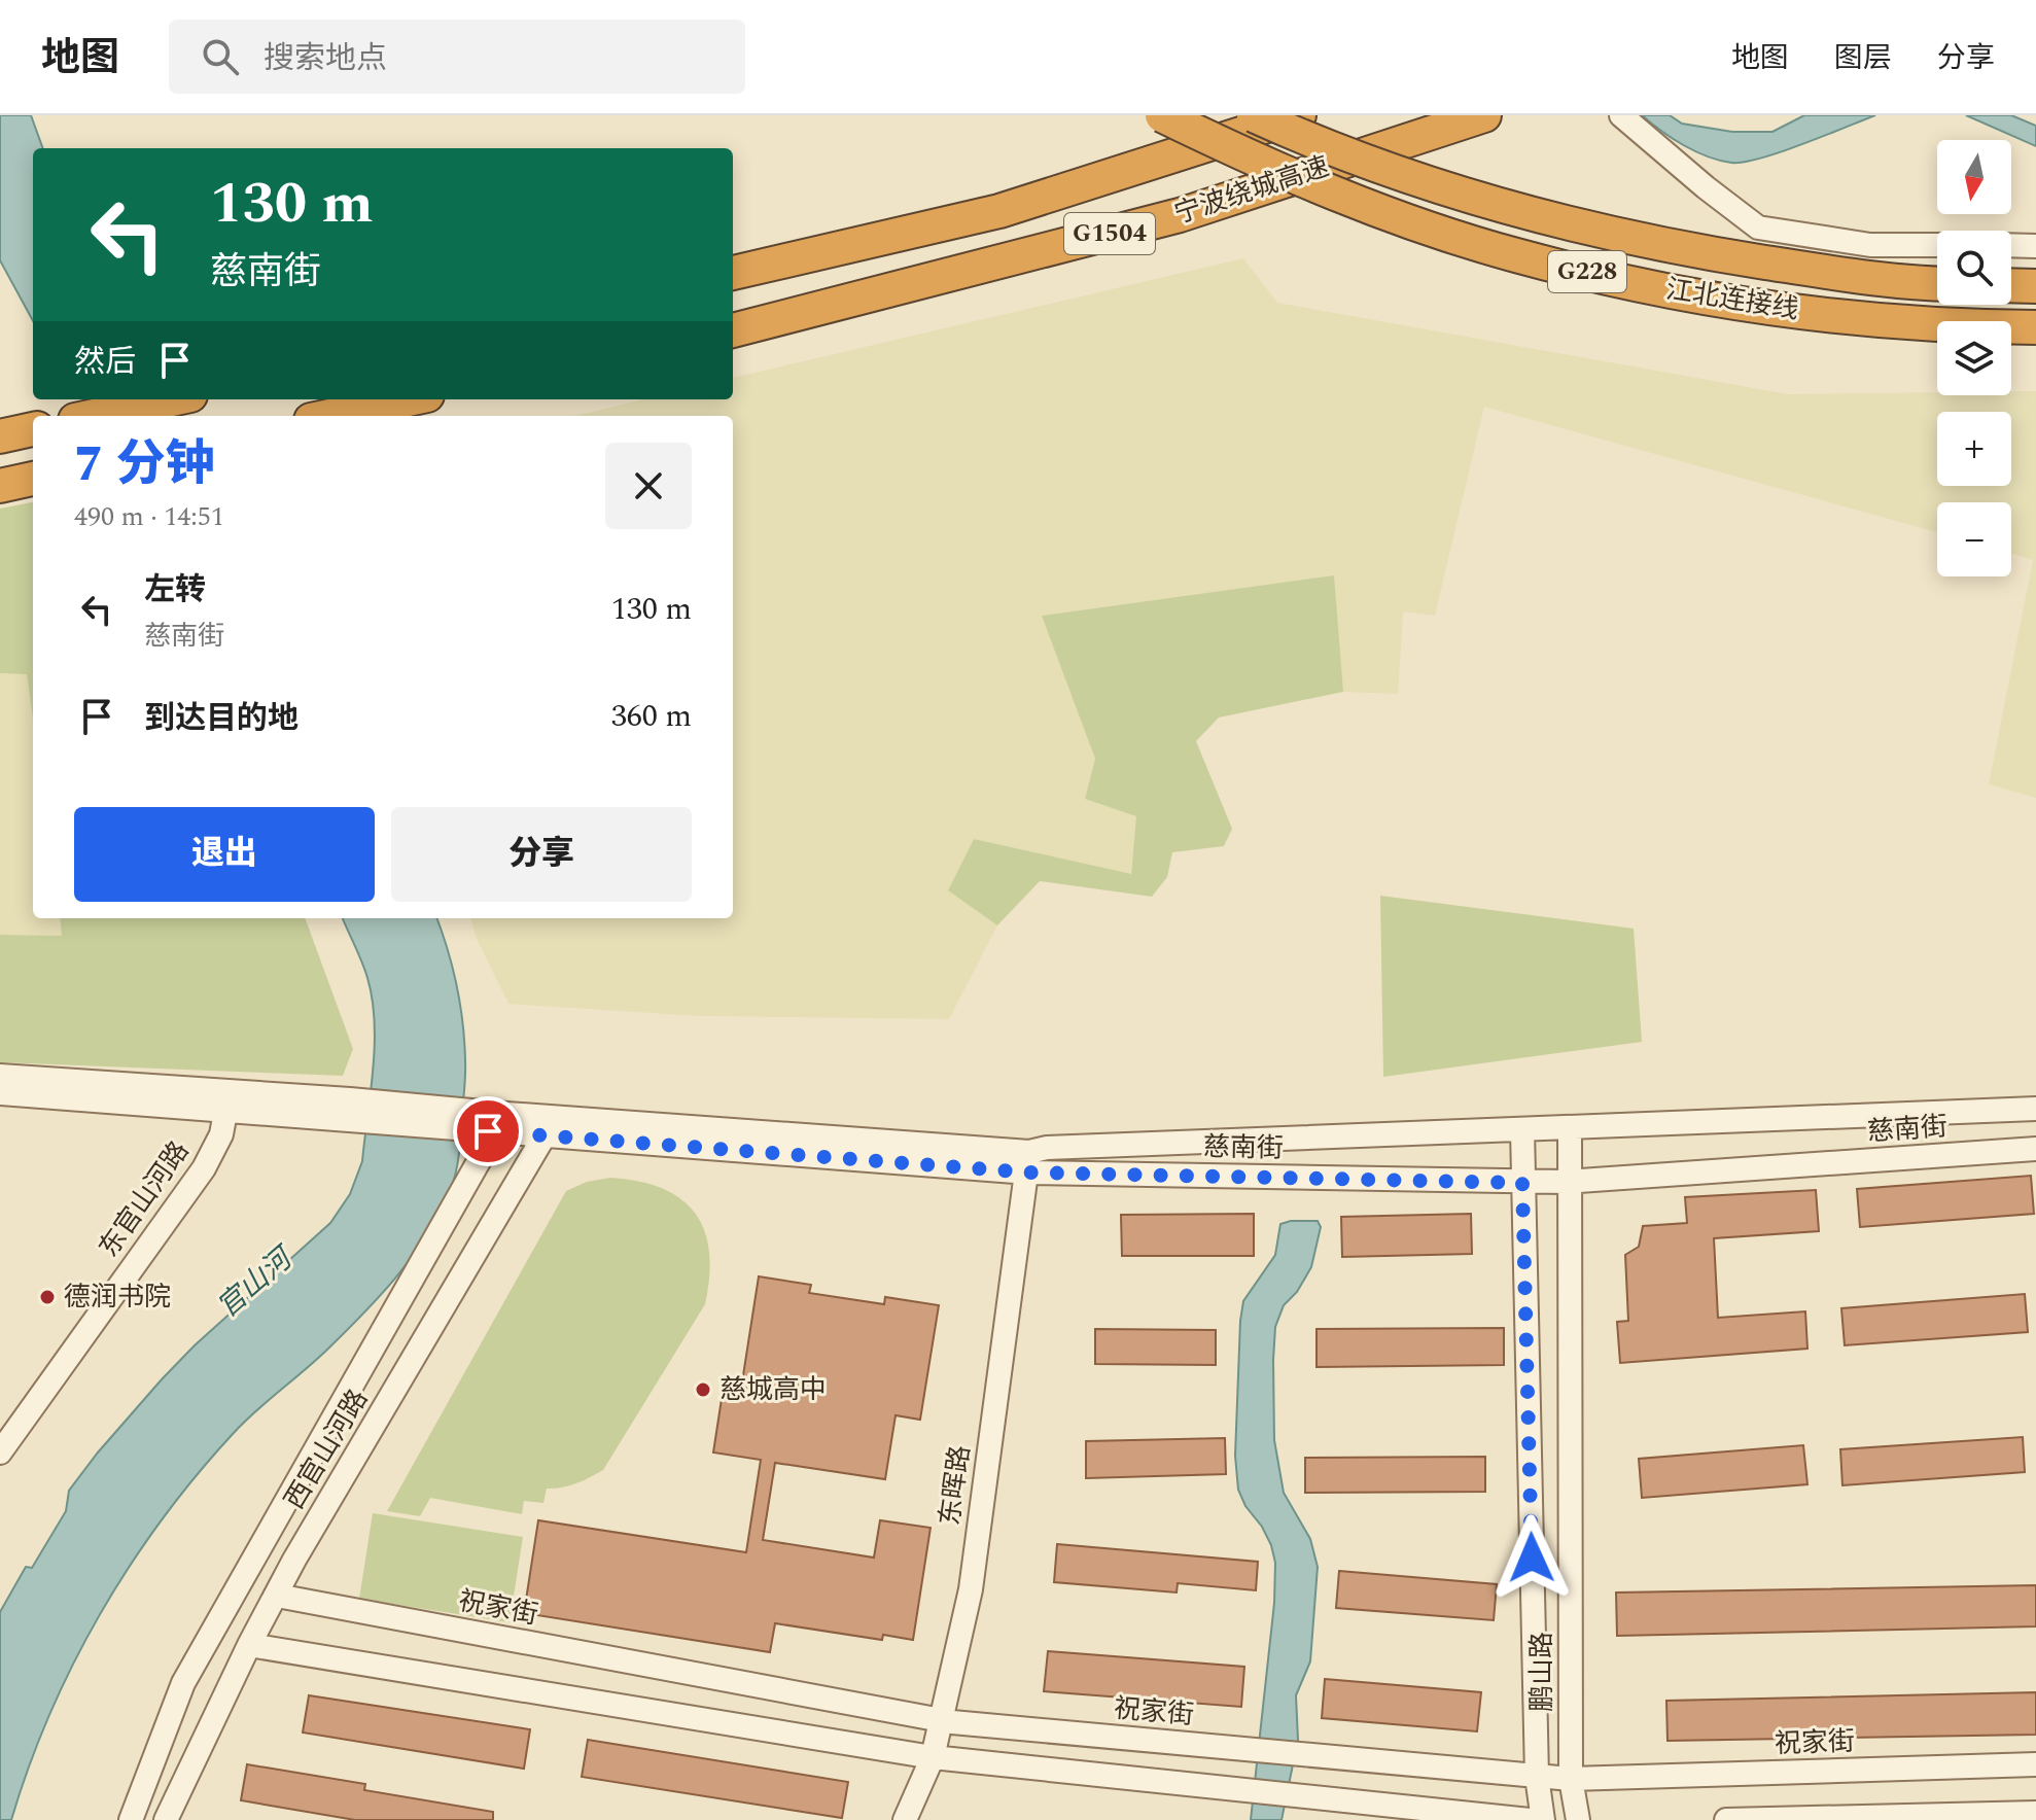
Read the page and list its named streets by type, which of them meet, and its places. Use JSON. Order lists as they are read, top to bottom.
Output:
{
  "streets": {
    "highway": [
      "宁波绕城高速",
      "G1504",
      "G228",
      "江北连接线"
    ],
    "street": [
      "慈南街",
      "东官山河路",
      "西官山河路",
      "东晖路",
      "祝家街",
      "鹏山路"
    ]
  },
  "crossings": [
    ["慈南街", "东官山河路"],
    ["慈南街", "西官山河路"],
    ["慈南街", "东晖路"],
    ["慈南街", "鹏山路"],
    ["西官山河路", "祝家街"],
    ["东晖路", "祝家街"],
    ["祝家街", "鹏山路"]
  ],
  "water": ["官山河"],
  "places": ["德润书院", "慈城高中"],
  "north": "bottom",
  "page": {
    "header": "地图",
    "search": "搜索地点",
    "nav": ["地图", "图层", "分享"],
    "map_buttons": ["+", "−"],
    "turn": ["130 m", "慈南街"],
    "then": "然后",
    "heading": ["7 分钟", "490 m · 14:51"],
    "list": [
      {
        "name": "左转",
        "note": "慈南街",
        "value": "130 m"
      },
      {
        "name": "到达目的地",
        "value": "360 m"
      }
    ],
    "buttons": ["退出", "分享"]
  }
}
